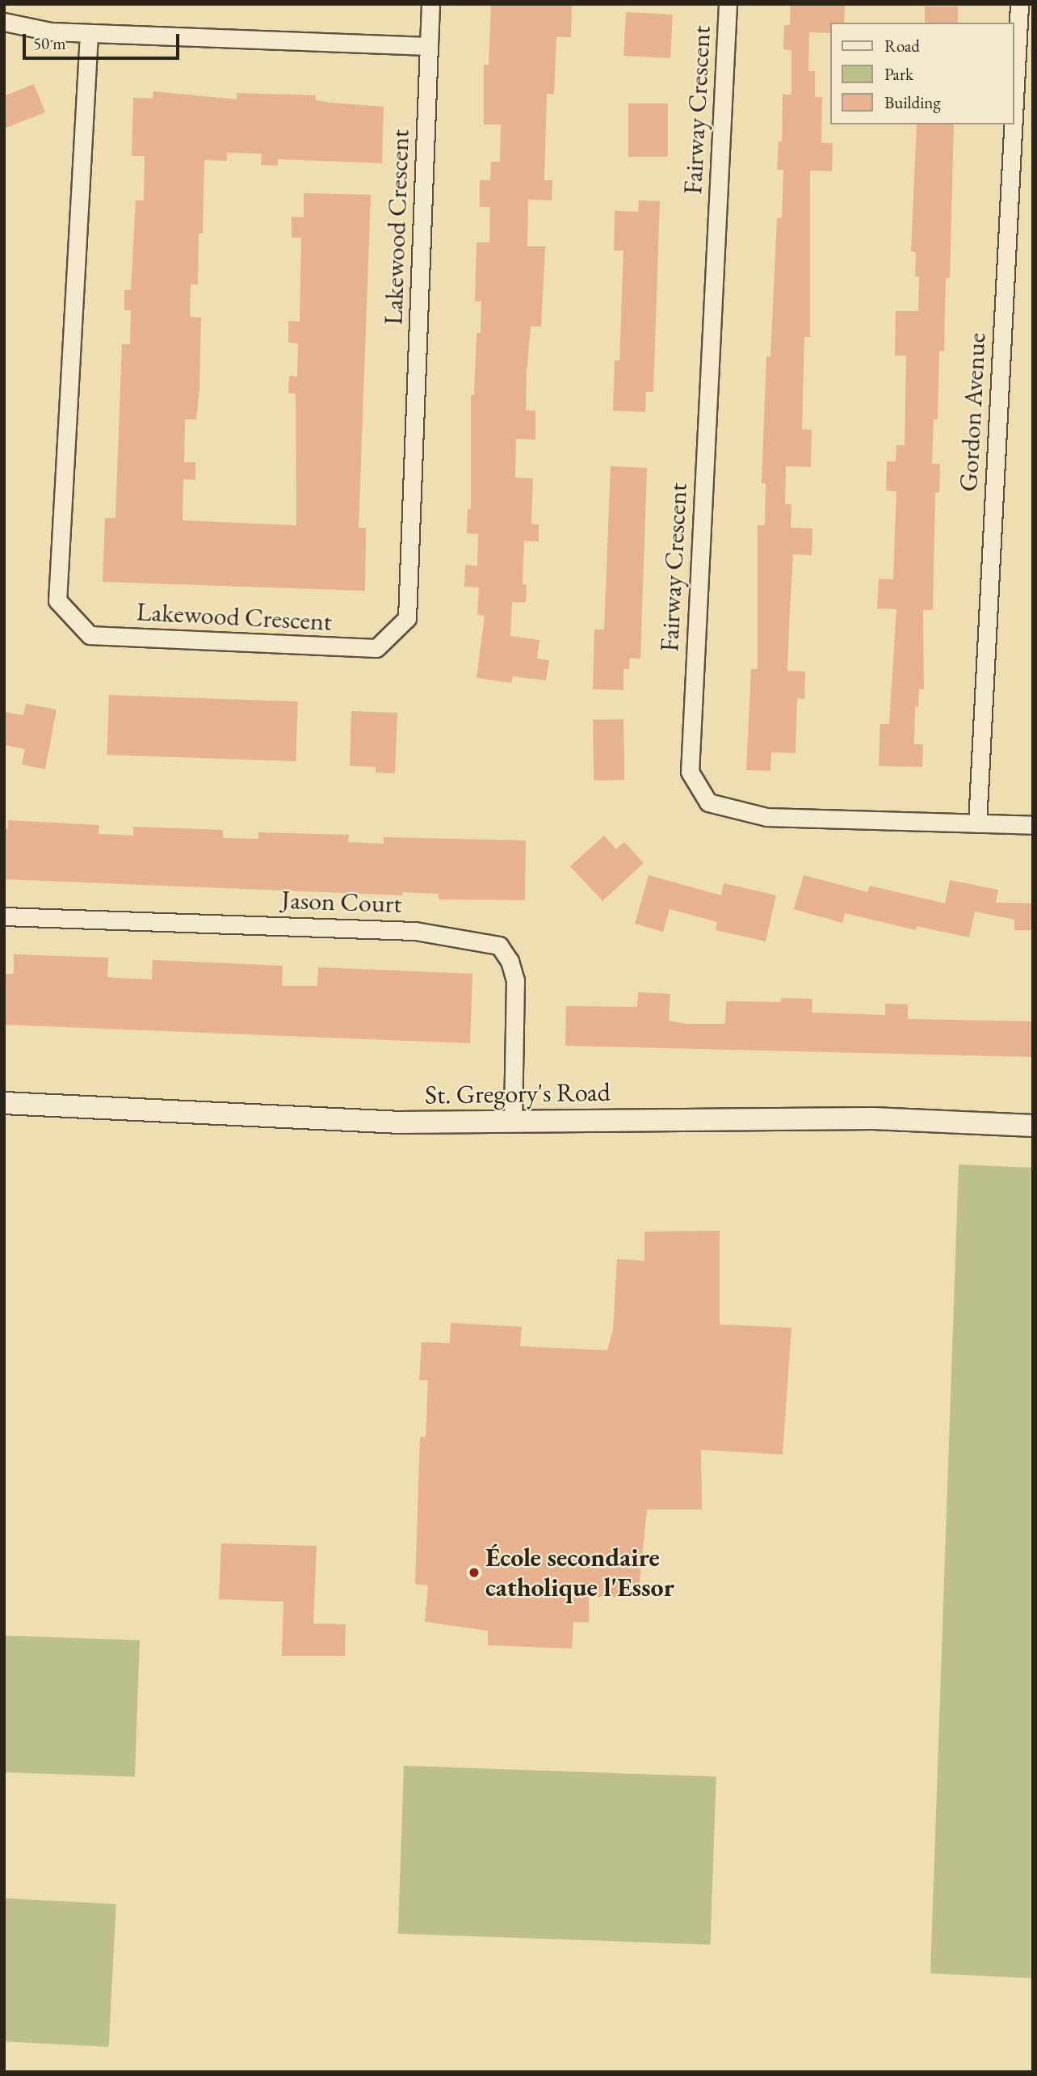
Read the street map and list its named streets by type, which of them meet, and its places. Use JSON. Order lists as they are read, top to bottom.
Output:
{
  "streets": {
    "street": [
      "Fairway Crescent",
      "Lakewood Crescent",
      "Gordon Avenue",
      "Jason Court",
      "St. Gregory's Road"
    ]
  },
  "crossings": [
    ["Fairway Crescent", "Gordon Avenue"],
    ["Jason Court", "St. Gregory's Road"]
  ],
  "places": ["École secondaire catholique l'Essor"],
  "legend": ["Road", "Park", "Building"],
  "scale_bar": "50 m"
}
